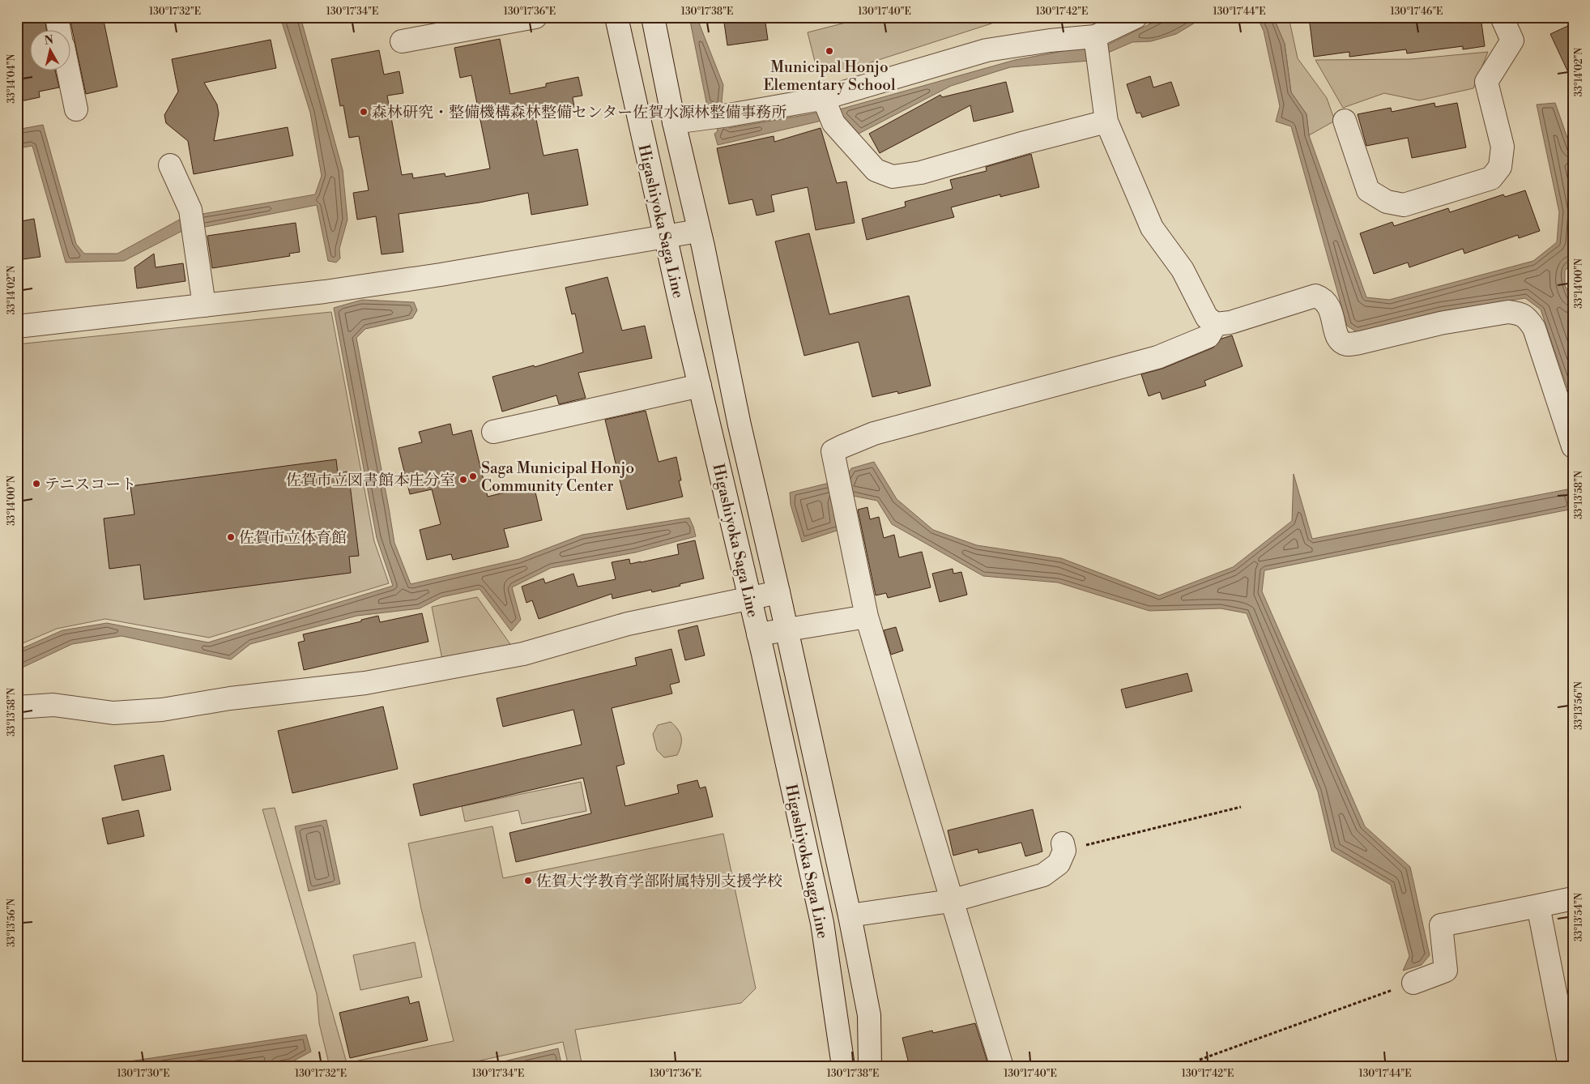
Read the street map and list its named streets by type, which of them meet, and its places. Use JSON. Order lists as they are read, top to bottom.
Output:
{
  "streets": {
    "street": ["Higashiyoka Saga Line"]
  },
  "places": [
    "Municipal Honjo Elementary School",
    "森林研究・整備機構森林整備センター佐賀水源林整備事務所",
    "Saga Municipal Honjo Community Center",
    "佐賀市立図書館本庄分室",
    "テニスコート",
    "佐賀市立体育館",
    "佐賀大学教育学部附属特別支援学校"
  ],
  "north": "top",
  "coordinates": [
    "130°17'32\"E",
    "130°17'34\"E",
    "130°17'36\"E",
    "130°17'38\"E",
    "130°17'40\"E",
    "130°17'42\"E",
    "130°17'44\"E",
    "130°17'46\"E",
    "33°14'02\"N",
    "33°14'04\"N",
    "33°14'00\"N",
    "33°13'58\"N",
    "33°13'56\"N",
    "33°13'54\"N",
    "130°17'30\"E"
  ]
}
